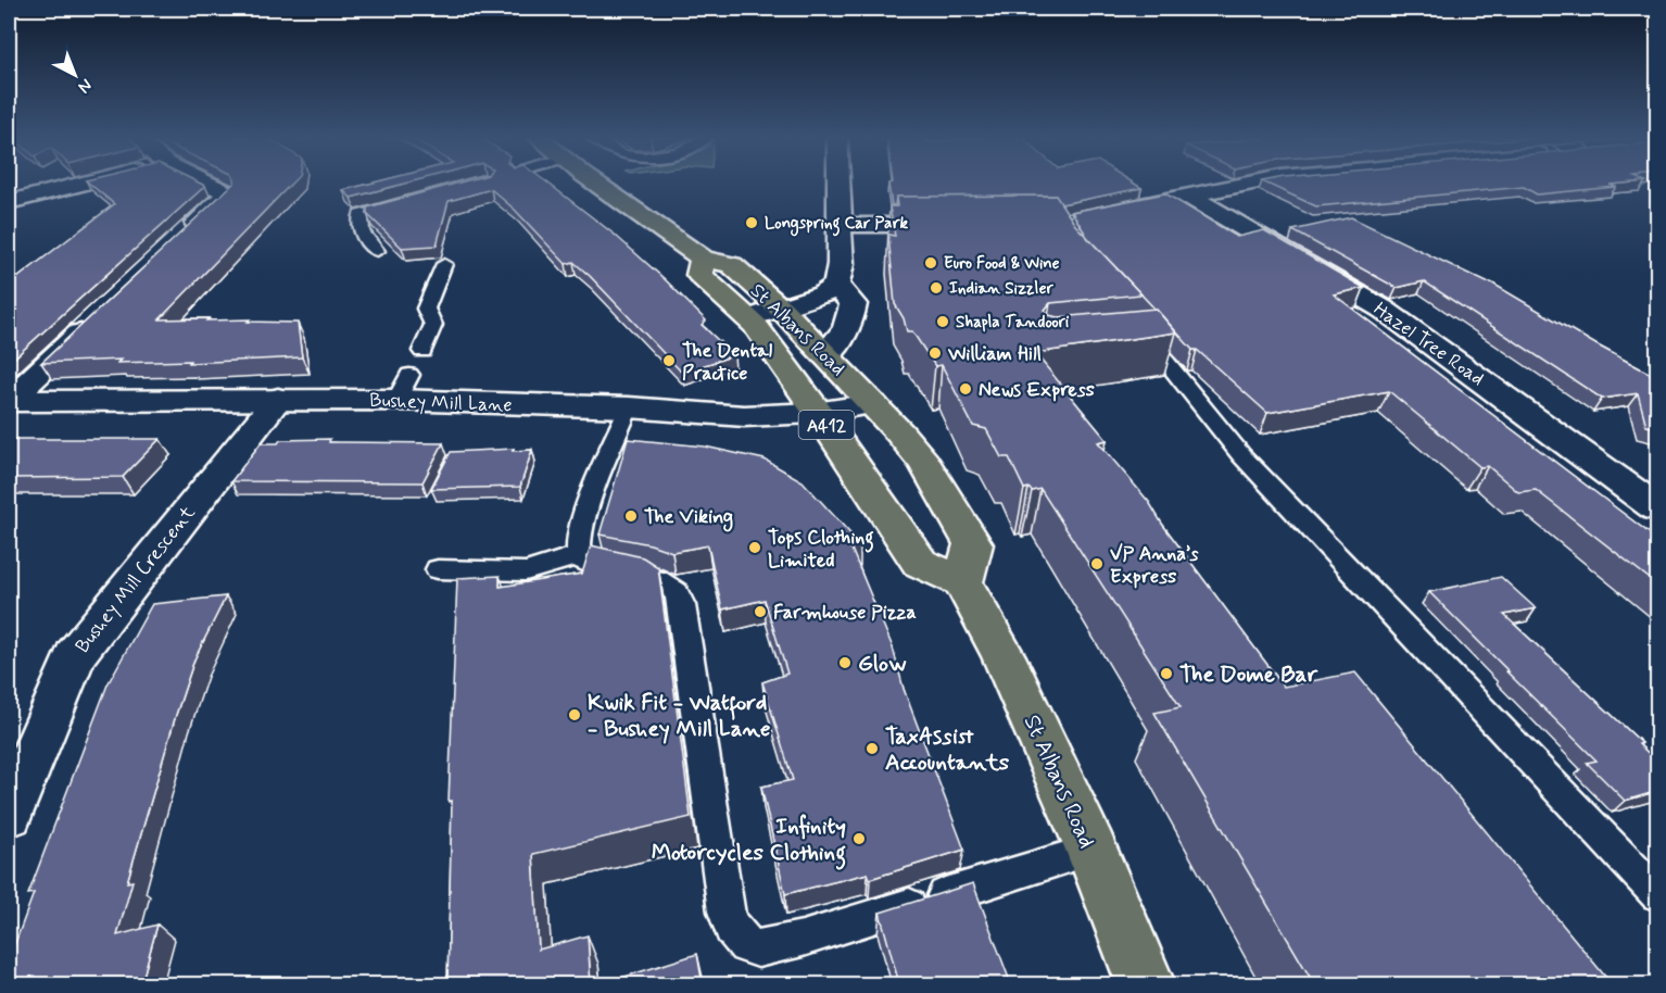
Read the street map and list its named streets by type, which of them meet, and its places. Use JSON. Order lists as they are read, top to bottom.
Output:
{
  "streets": {
    "main road": ["St Albans Road", "A412"],
    "street": ["Hazel Tree Road", "Bushey Mill Lane", "Bushey Mill Crescent"]
  },
  "crossings": [
    ["St Albans Road", "Bushey Mill Lane"],
    ["Bushey Mill Lane", "Bushey Mill Crescent"]
  ],
  "places": [
    "Longspring Car Park",
    "Euro Food & Wine",
    "Indian Sizzler",
    "Shapla Tandoori",
    "William Hill",
    "The Dental Practice",
    "News Express",
    "The Viking",
    "Tops Clothing Limited",
    "VP Anna’s Express",
    "Farmhouse Pizza",
    "Glow",
    "The Dome Bar",
    "Kwik Fit - Watford - Bushey Mill Lane",
    "TaxAssist Accountants",
    "Infinity Motorcycles Clothing"
  ],
  "north": "bottom right"
}
